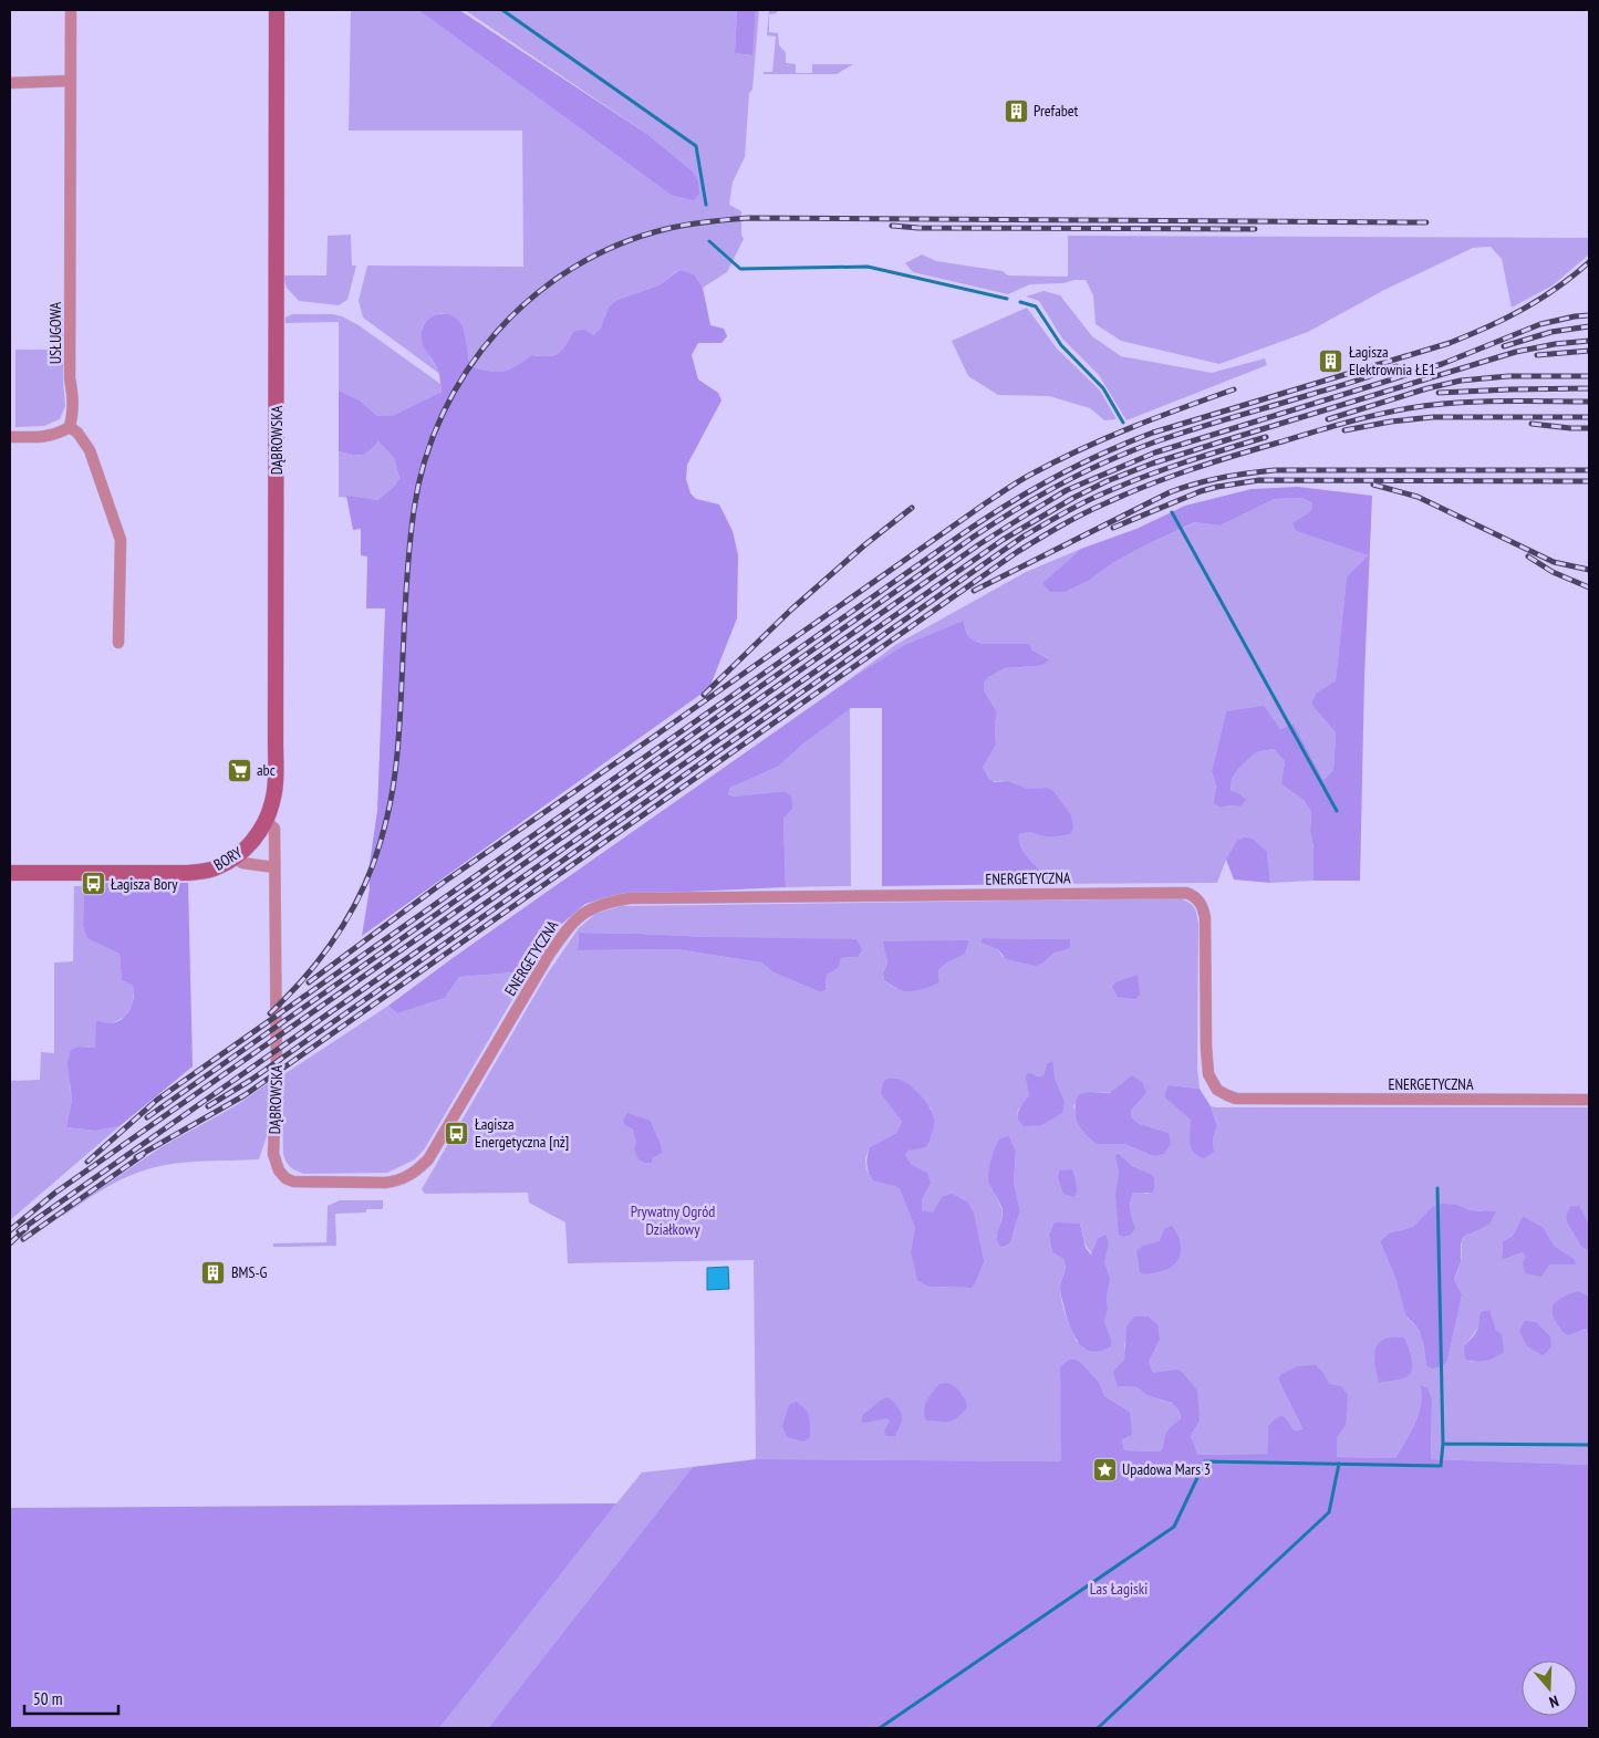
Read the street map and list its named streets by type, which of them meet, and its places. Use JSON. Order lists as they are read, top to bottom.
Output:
{
  "streets": {
    "street": [
      "USŁUGOWA",
      "DĄBROWSKA",
      "BORY",
      "ENERGETYCZNA"
    ]
  },
  "crossings": [
    ["DĄBROWSKA", "BORY"],
    ["DĄBROWSKA", "ENERGETYCZNA"]
  ],
  "parks": ["Prywatny Ogród Działkowy", "Las Łagiski"],
  "places": {
    "building": ["Prefabet", "Łagisza Elektrownia ŁE1", "BMS-G"],
    "supermarket": ["abc"],
    "bus stop": ["Łagisza Bory", "Łagisza Energetyczna [nż]"],
    "place": ["Upadowa Mars 3"]
  },
  "scale_bar": "50 m",
  "north": "bottom"
}
